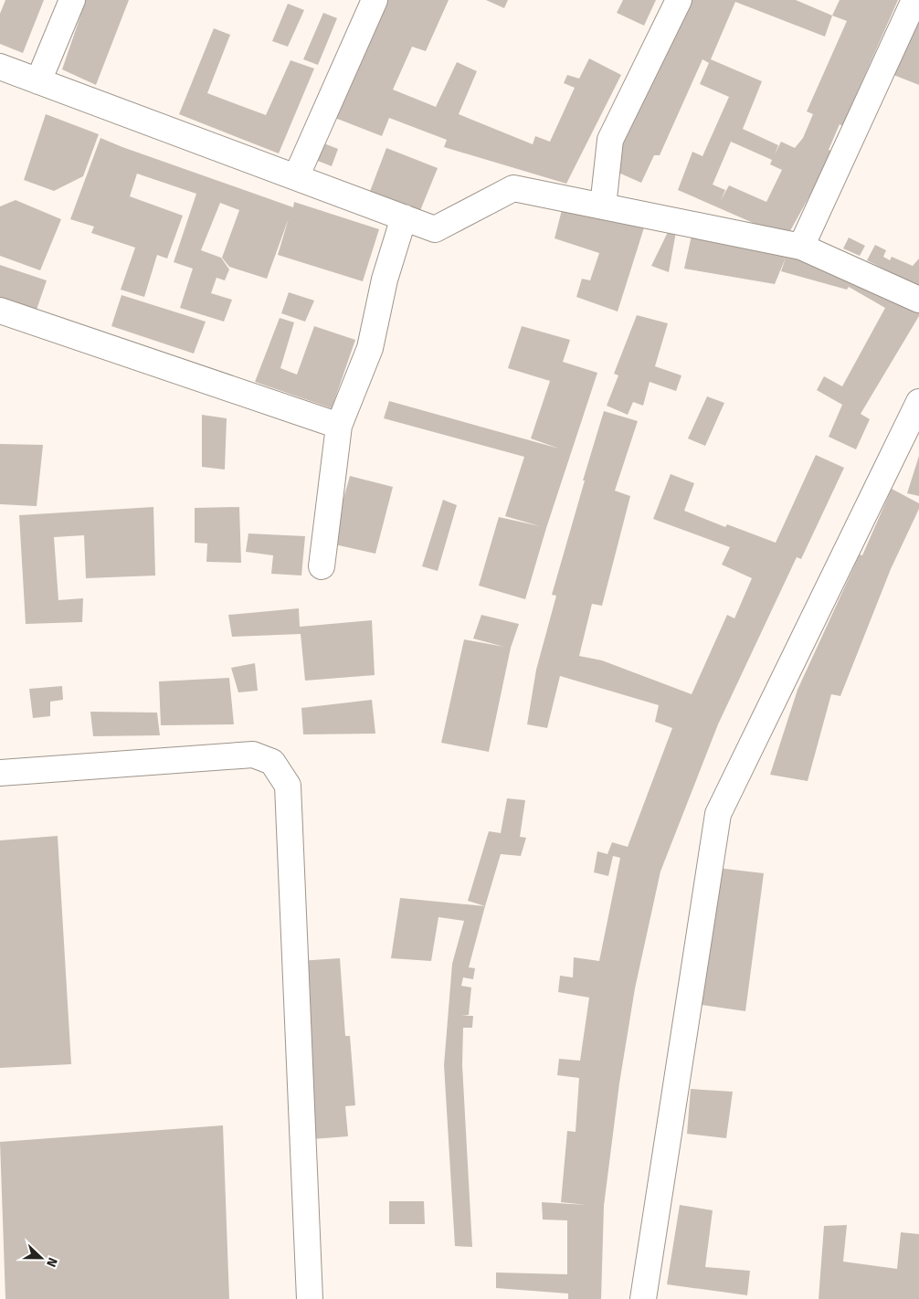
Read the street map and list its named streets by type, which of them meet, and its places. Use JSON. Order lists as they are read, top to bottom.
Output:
{
  "north": "right"
}
